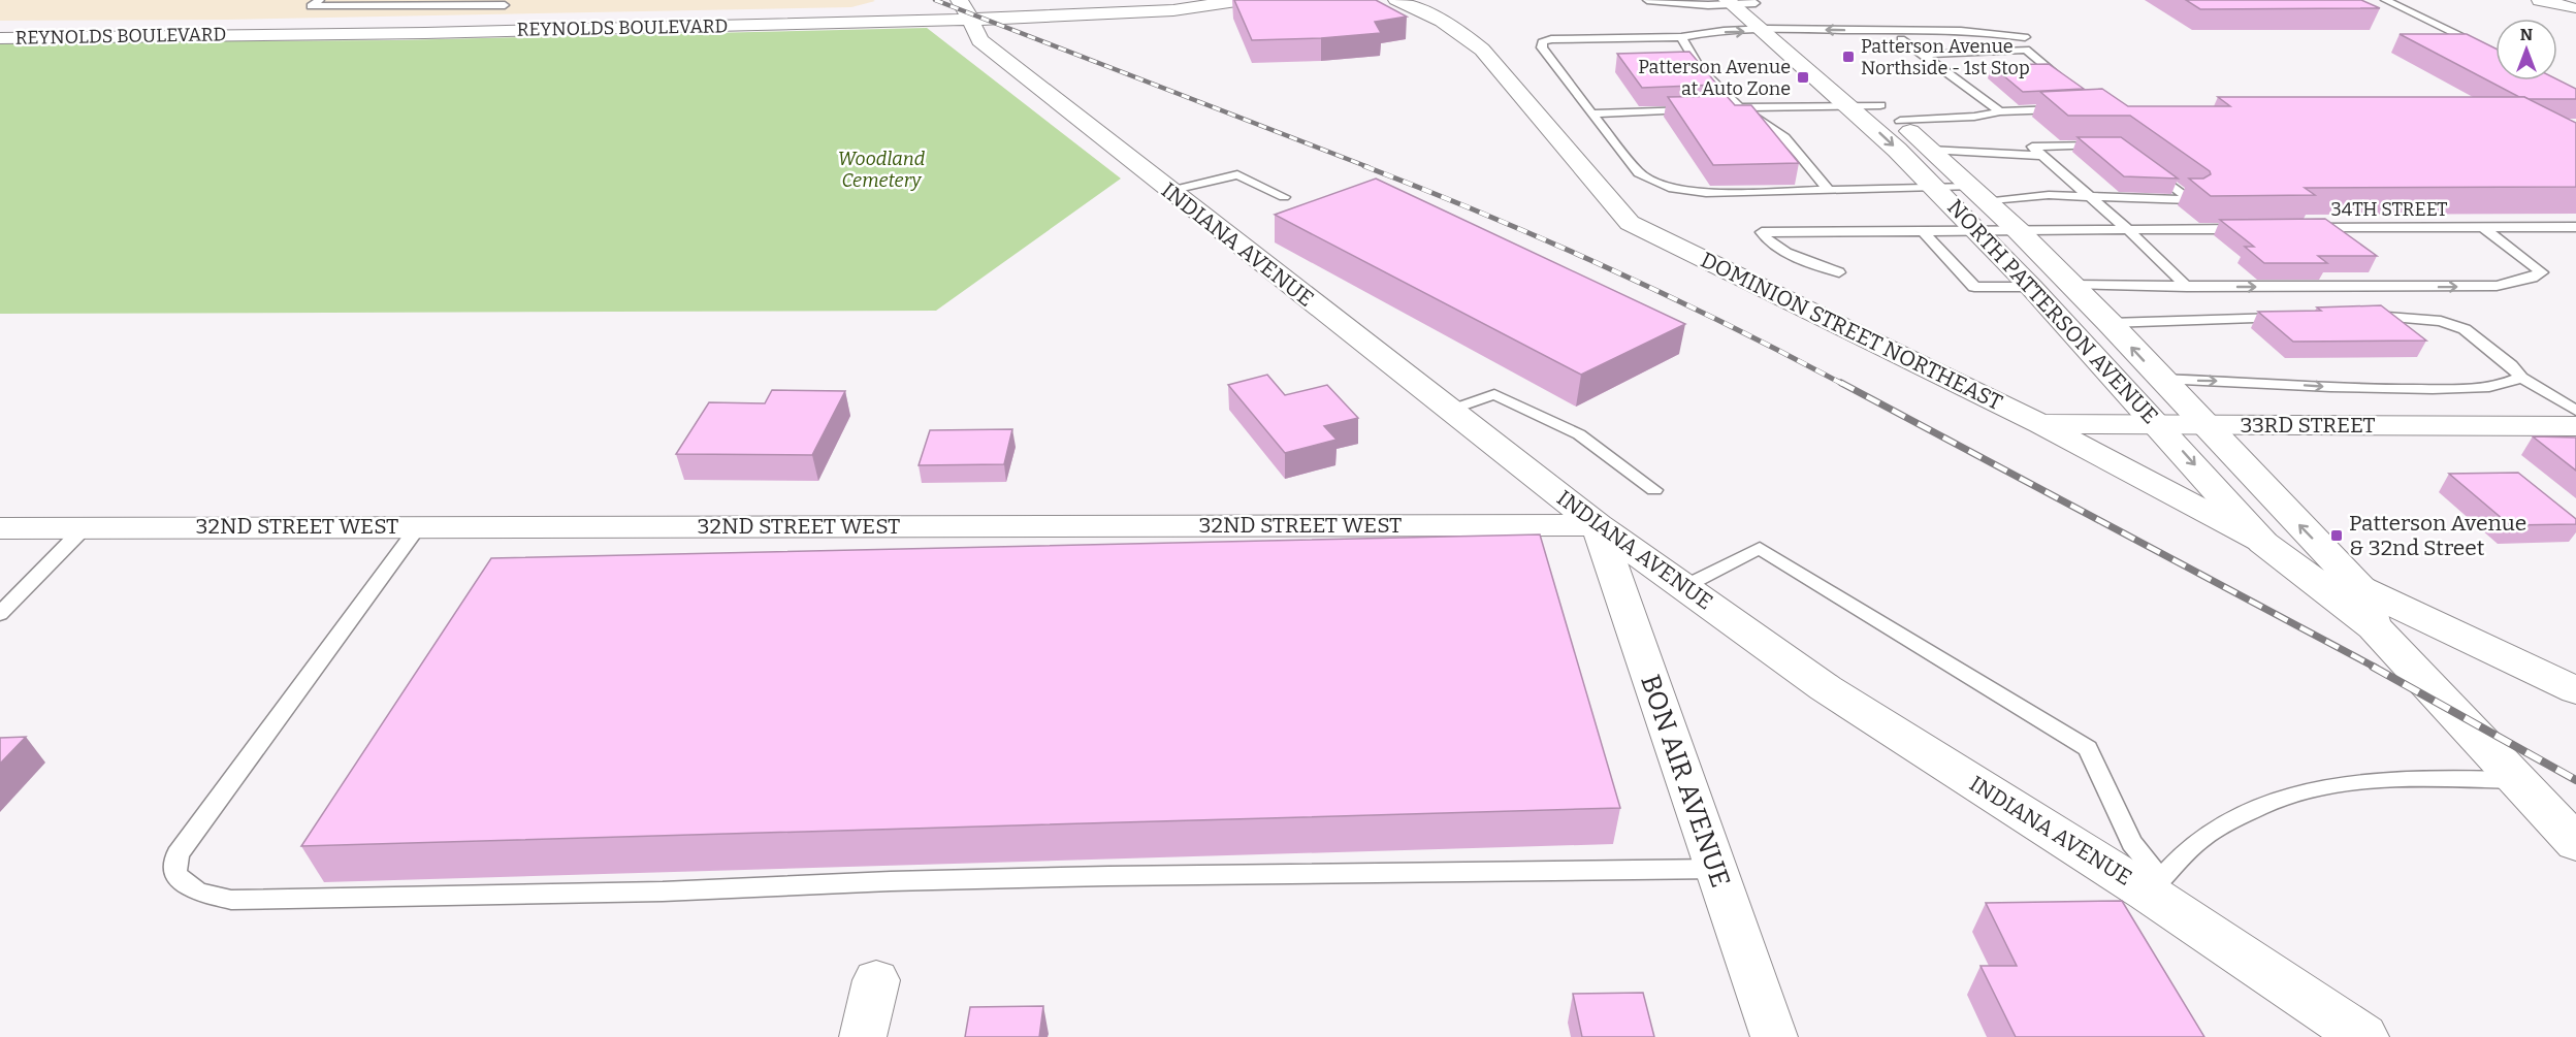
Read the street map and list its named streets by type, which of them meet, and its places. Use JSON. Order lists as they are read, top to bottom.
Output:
{
  "streets": {
    "main road": ["REYNOLDS BOULEVARD", "INDIANA AVENUE", "NORTH PATTERSON AVENUE"],
    "street": [
      "DOMINION STREET NORTHEAST",
      "33RD STREET",
      "32ND STREET WEST",
      "BON AIR AVENUE"
    ],
    "lane": ["34TH STREET"]
  },
  "crossings": [
    ["REYNOLDS BOULEVARD", "INDIANA AVENUE"],
    ["INDIANA AVENUE", "32ND STREET WEST"],
    ["INDIANA AVENUE", "BON AIR AVENUE"],
    ["NORTH PATTERSON AVENUE", "DOMINION STREET NORTHEAST"],
    ["NORTH PATTERSON AVENUE", "33RD STREET"],
    ["DOMINION STREET NORTHEAST", "33RD STREET"],
    ["32ND STREET WEST", "BON AIR AVENUE"]
  ],
  "parks": ["Woodland Cemetery"],
  "places": {
    "transit": ["Patterson Avenue Northside - 1st Stop", "Patterson Avenue at Auto Zone", "Patterson Avenue & 32nd Street"]
  },
  "north": "top"
}
